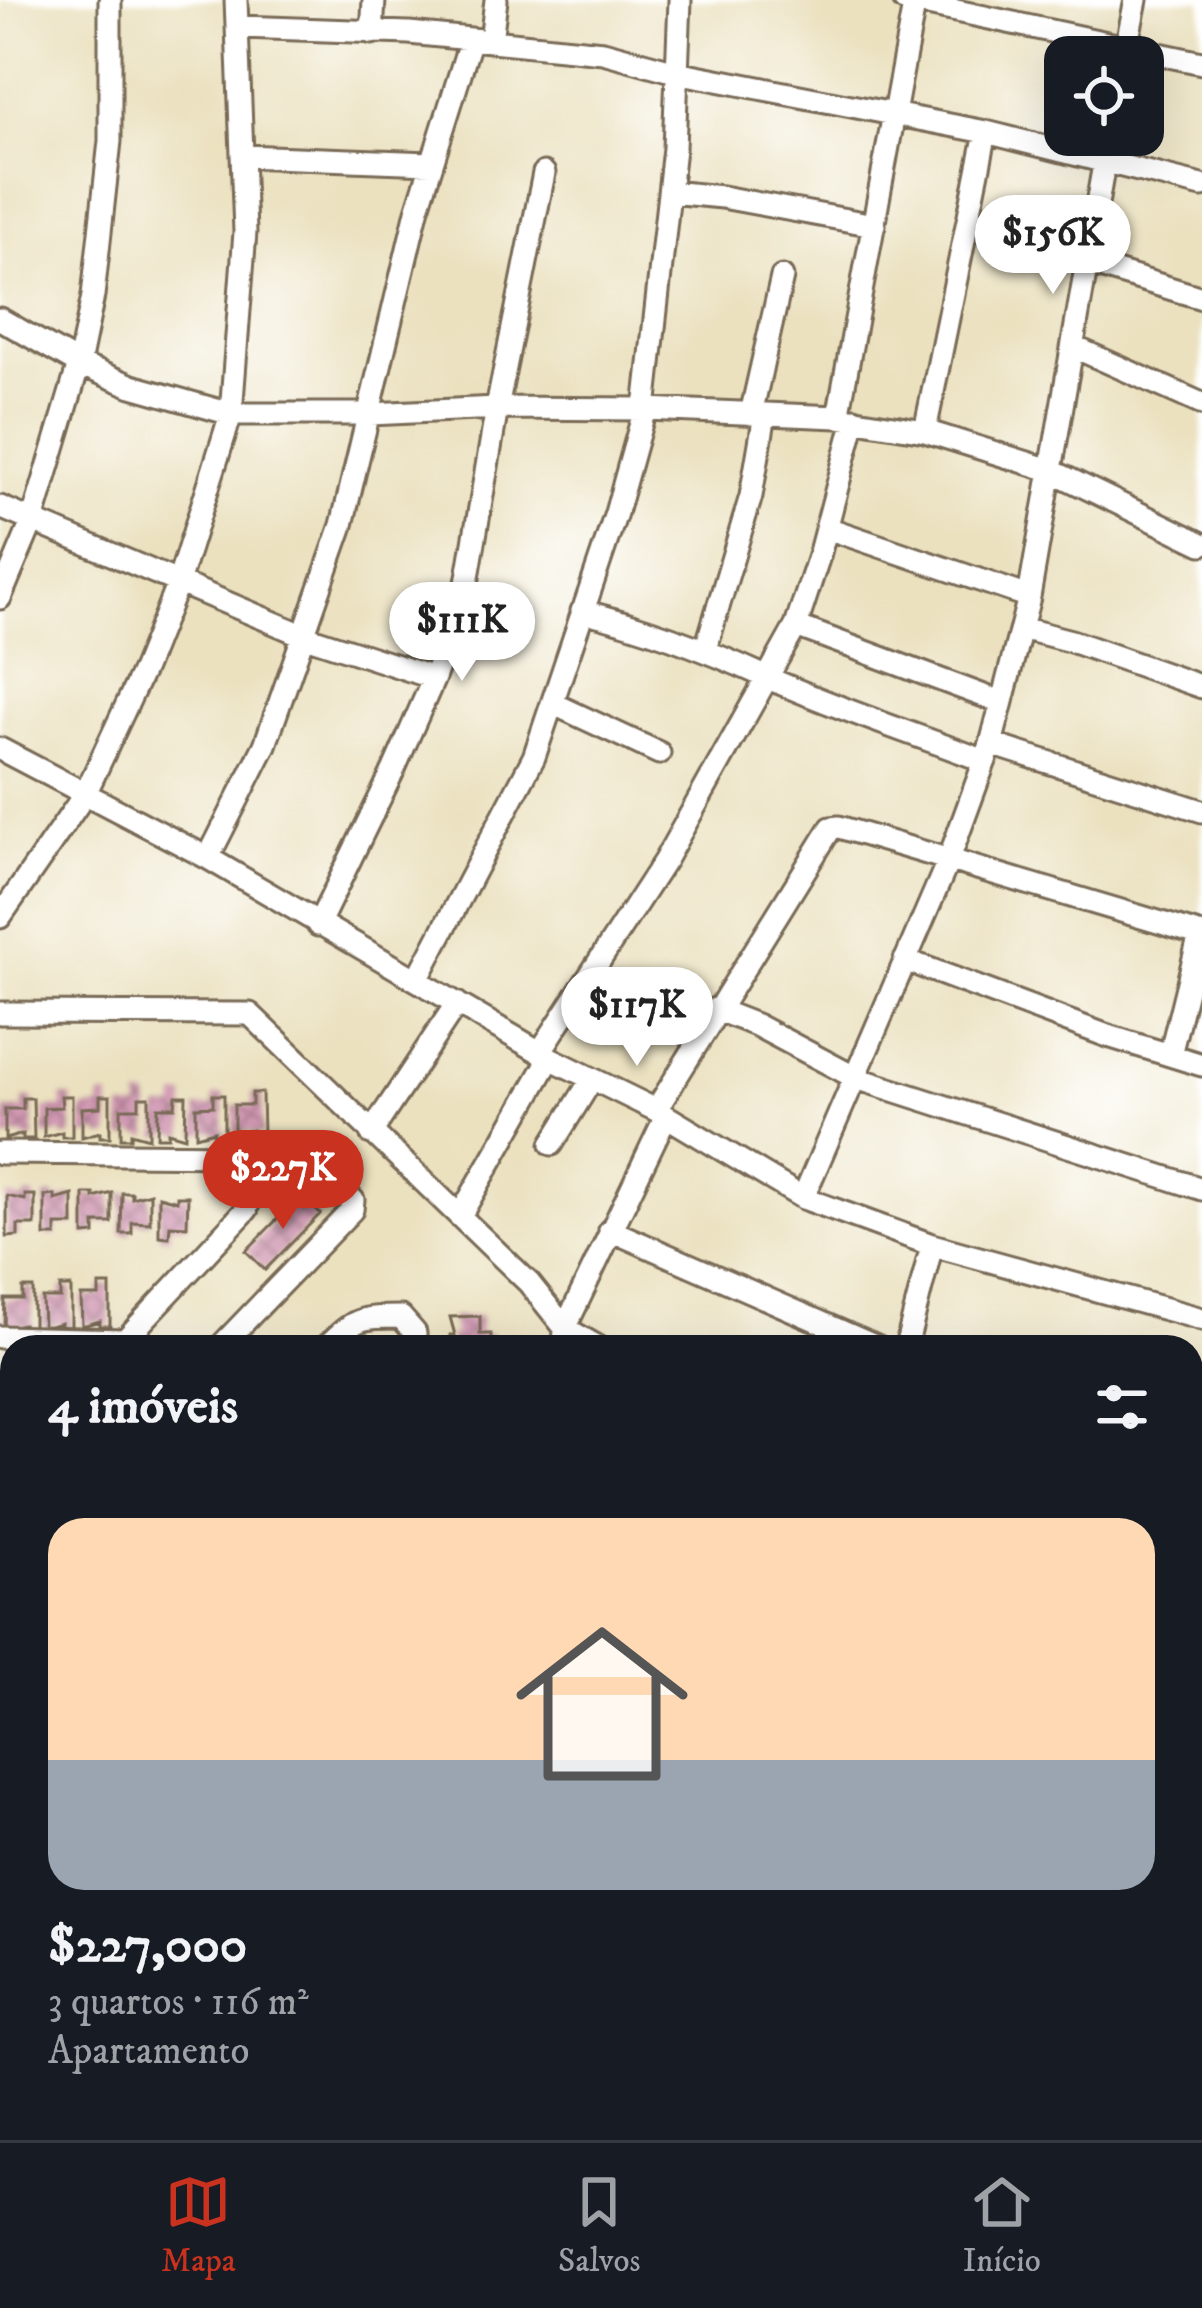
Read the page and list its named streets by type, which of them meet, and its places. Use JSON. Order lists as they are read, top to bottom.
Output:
{
  "page": {
    "price": [
      "$156K",
      "$111K",
      "$117K",
      "$227K"
    ],
    "heading": "4 imóveis",
    "list": [
      {
        "name": "$227,000",
        "note": "3 quartos · 116 m² · Apartamento"
      }
    ],
    "tabs": ["Mapa", "Salvos", "Início"]
  }
}
